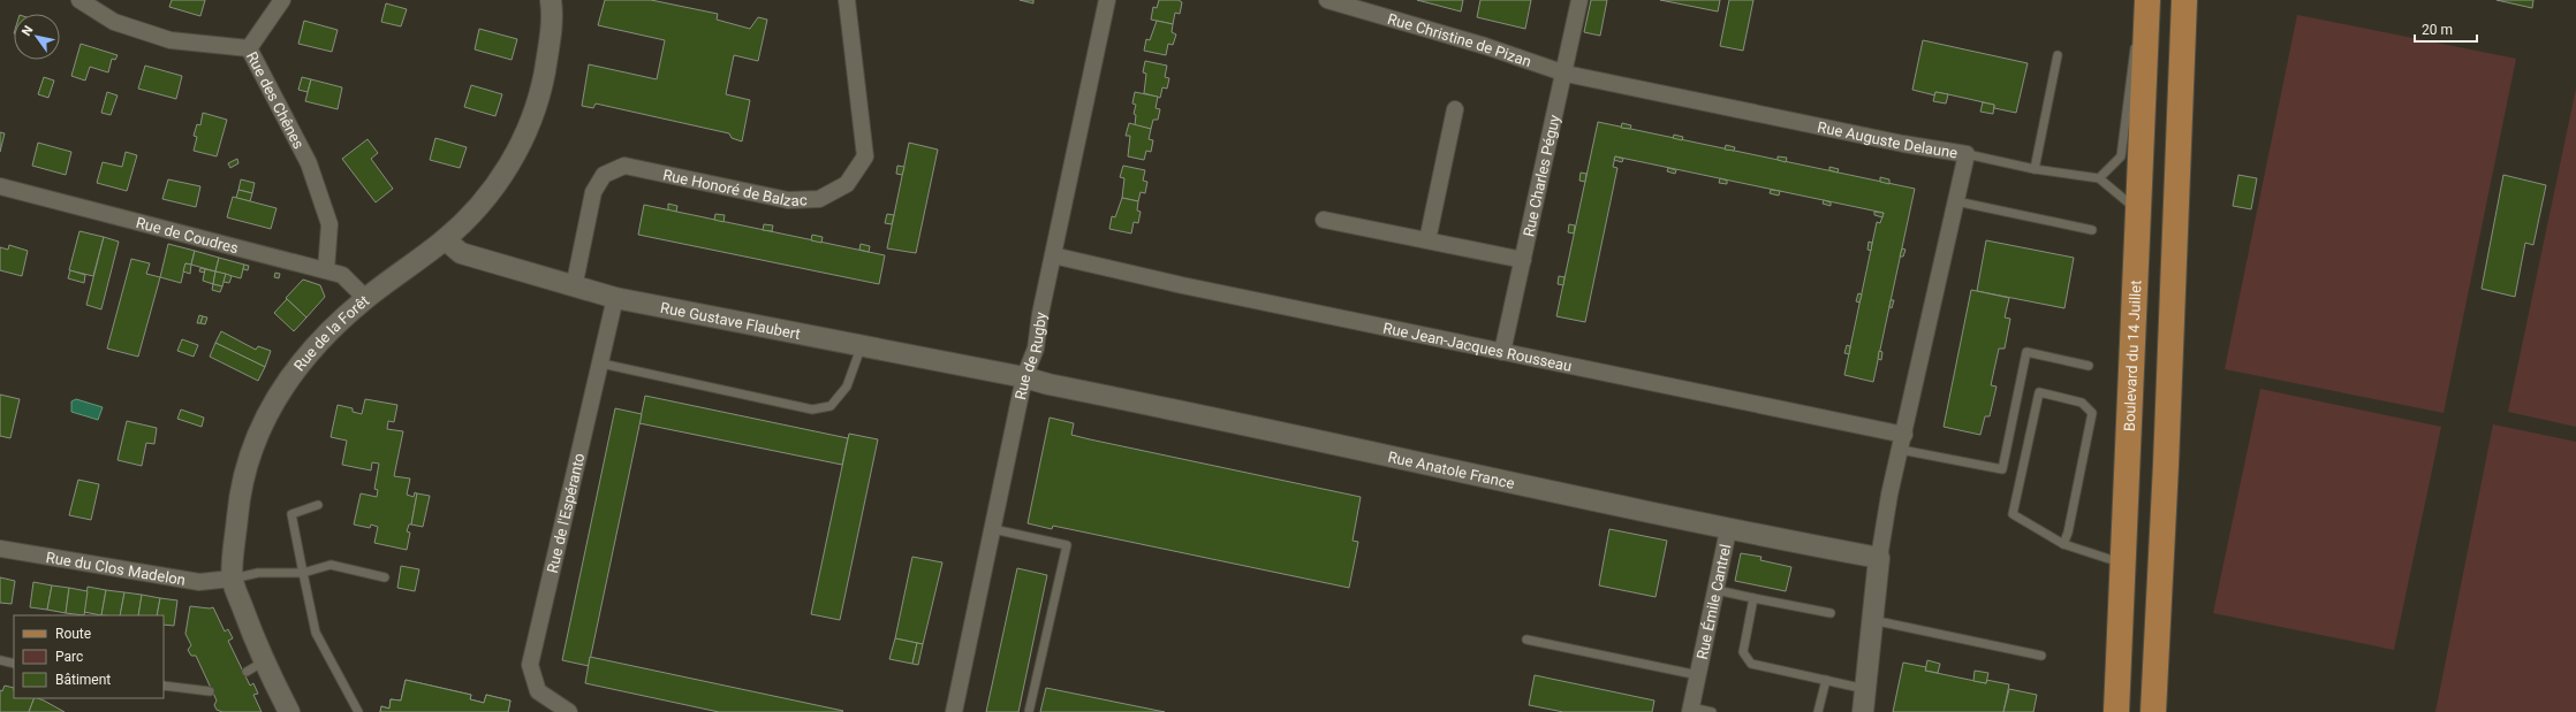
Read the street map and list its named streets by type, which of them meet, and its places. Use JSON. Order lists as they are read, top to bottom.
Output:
{
  "streets": {
    "main road": ["Boulevard du 14 Juillet"],
    "street": [
      "Rue Christine de Pizan",
      "Rue des Chênes",
      "Rue Auguste Delaune",
      "Rue Charles Péguy",
      "Rue Honoré de Balzac",
      "Rue de Coudres",
      "Rue Gustave Flaubert",
      "Rue de la Forêt",
      "Rue Jean-Jacques Rousseau",
      "Rue de Rugby",
      "Rue Anatole France",
      "Rue de l'Espéranto",
      "Rue du Clos Madelon",
      "Rue Émile Cantrel"
    ]
  },
  "crossings": [
    ["Rue Christine de Pizan", "Rue Auguste Delaune"],
    ["Rue Christine de Pizan", "Rue Charles Péguy"],
    ["Rue des Chênes", "Rue de Coudres"],
    ["Rue Auguste Delaune", "Rue Charles Péguy"],
    ["Rue Auguste Delaune", "Rue Jean-Jacques Rousseau"],
    ["Rue Auguste Delaune", "Rue Anatole France"],
    ["Rue Charles Péguy", "Rue Jean-Jacques Rousseau"],
    ["Rue Honoré de Balzac", "Rue Gustave Flaubert"],
    ["Rue de Coudres", "Rue de la Forêt"],
    ["Rue Gustave Flaubert", "Rue de la Forêt"],
    ["Rue Gustave Flaubert", "Rue de Rugby"],
    ["Rue Gustave Flaubert", "Rue Anatole France"],
    ["Rue Gustave Flaubert", "Rue de l'Espéranto"],
    ["Rue de la Forêt", "Rue du Clos Madelon"],
    ["Rue Jean-Jacques Rousseau", "Rue de Rugby"],
    ["Rue de Rugby", "Rue Anatole France"],
    ["Rue Anatole France", "Rue Émile Cantrel"]
  ],
  "legend": ["Route", "Parc", "Bâtiment"],
  "scale_bar": "20 m",
  "north": "top left"
}
